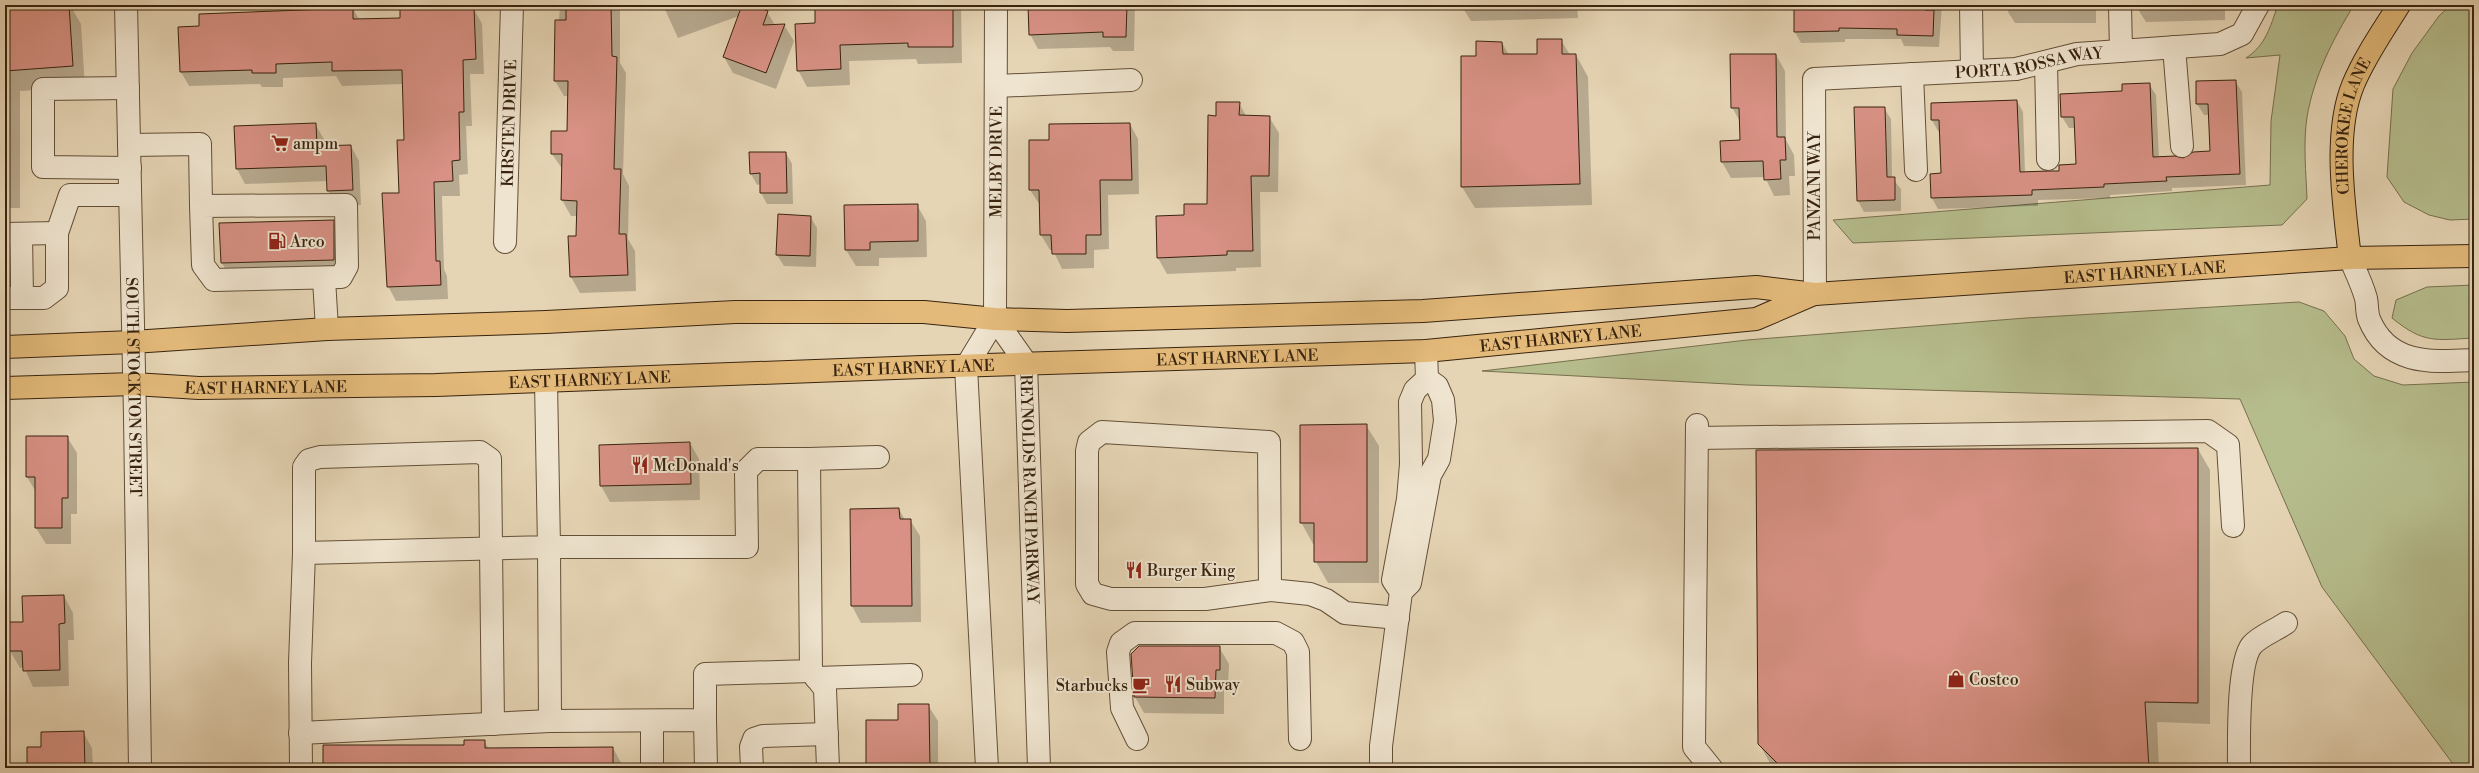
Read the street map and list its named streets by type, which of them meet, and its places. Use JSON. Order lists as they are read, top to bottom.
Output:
{
  "streets": {
    "main road": ["CHEROKEE LANE", "EAST HARNEY LANE"],
    "street": [
      "PORTA ROSSA WAY",
      "KIRSTEN DRIVE",
      "MELBY DRIVE",
      "PANZANI WAY",
      "SOUTH STOCKTON STREET",
      "REYNOLDS RANCH PARKWAY"
    ]
  },
  "crossings": [
    ["PORTA ROSSA WAY", "PANZANI WAY"],
    ["CHEROKEE LANE", "EAST HARNEY LANE"],
    ["MELBY DRIVE", "EAST HARNEY LANE"],
    ["MELBY DRIVE", "REYNOLDS RANCH PARKWAY"],
    ["PANZANI WAY", "EAST HARNEY LANE"],
    ["EAST HARNEY LANE", "SOUTH STOCKTON STREET"],
    ["EAST HARNEY LANE", "REYNOLDS RANCH PARKWAY"]
  ],
  "places": {
    "supermarket": ["ampm"],
    "fuel station": ["Arco"],
    "restaurant": ["McDonald's", "Burger King", "Subway"],
    "shop": ["Costco"],
    "cafe": ["Starbucks"]
  }
}
